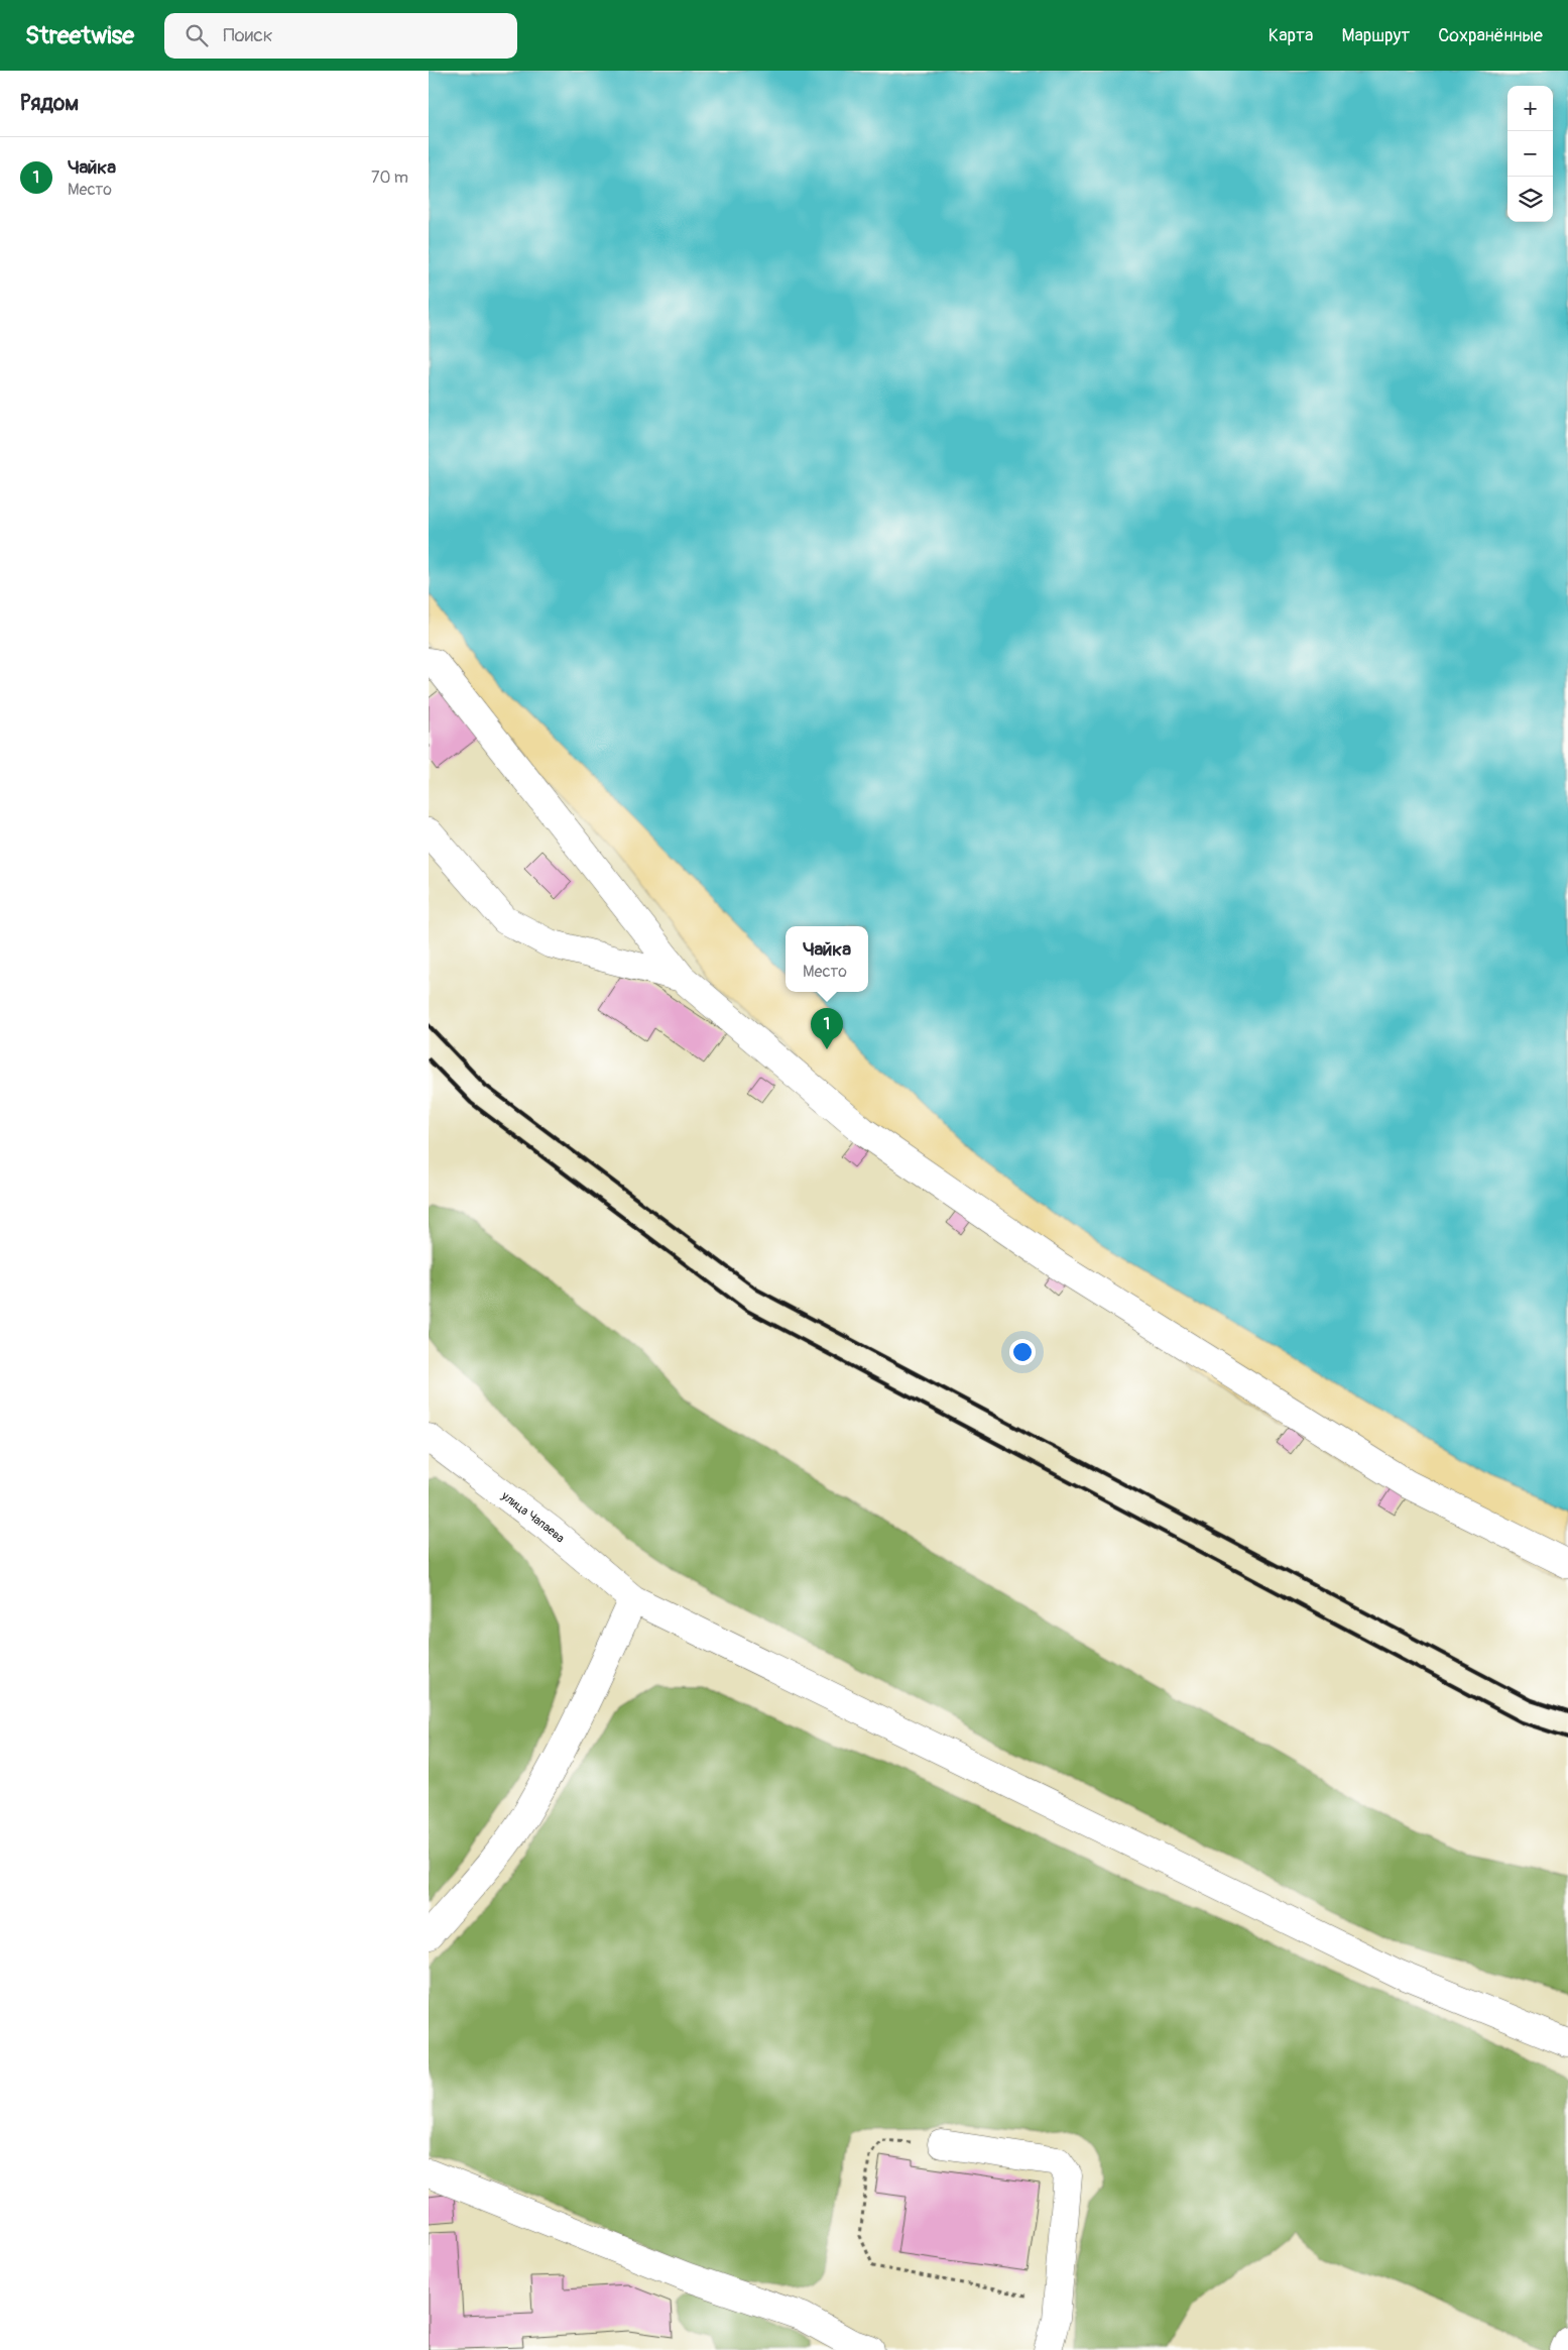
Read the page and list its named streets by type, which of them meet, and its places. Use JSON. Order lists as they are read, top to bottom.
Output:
{
  "streets": {
    "main road": ["улица Чапаева"]
  },
  "page": {
    "header": "Streetwise",
    "search": "Поиск",
    "nav": ["Карта", "Маршрут", "Сохранённые"],
    "heading": "Рядом",
    "map_buttons": ["+", "−"],
    "list": [
      {
        "mark": "1",
        "name": "Чайка",
        "note": "Место",
        "value": "70 m"
      }
    ],
    "popup": ["Чайка", "Место"],
    "pins": "1"
  }
}
